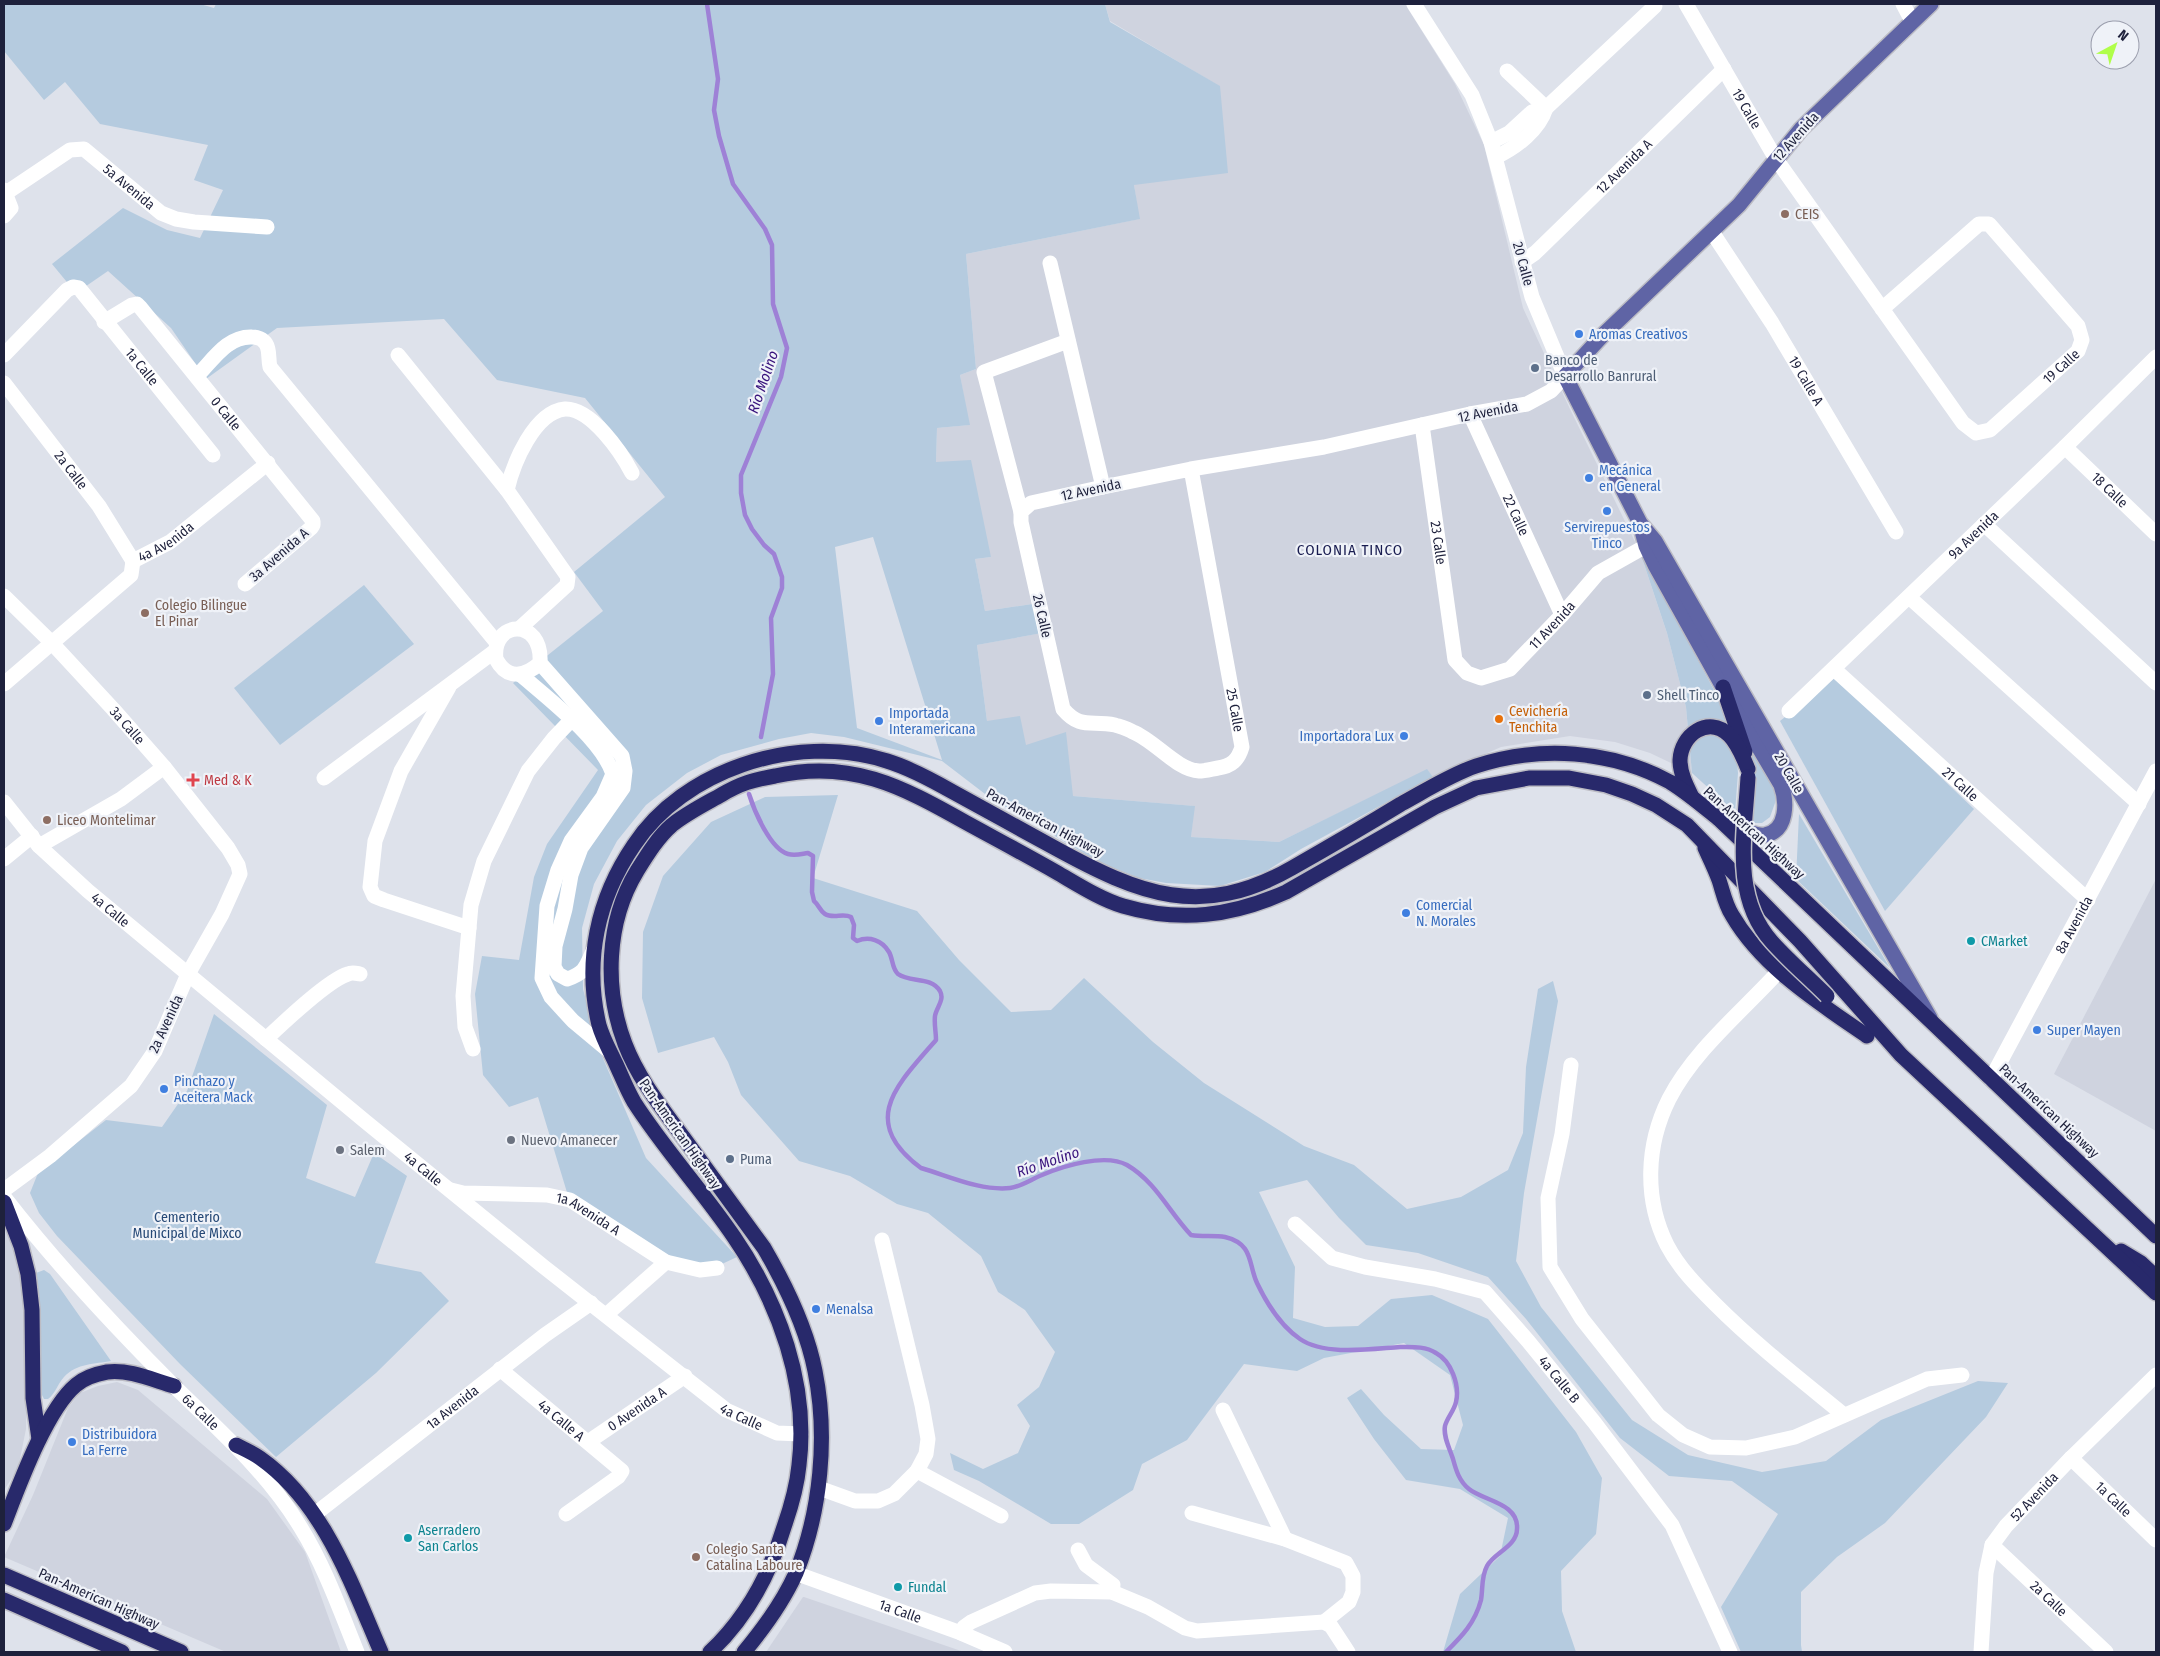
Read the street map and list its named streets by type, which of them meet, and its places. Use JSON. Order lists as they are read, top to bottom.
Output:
{
  "streets": {
    "highway": ["Pan-American Highway"],
    "main road": ["12 Avenida", "20 Calle"],
    "street": [
      "19 Calle",
      "12 Avenida A",
      "5a Avenida",
      "1a Calle",
      "19 Calle A",
      "0 Calle",
      "2a Calle",
      "18 Calle",
      "22 Calle",
      "9a Avenida",
      "4a Avenida",
      "23 Calle",
      "3a Avenida A",
      "26 Calle",
      "11 Avenida",
      "25 Calle",
      "3a Calle",
      "21 Calle",
      "4a Calle",
      "8a Avenida",
      "2a Avenida",
      "1a Avenida A",
      "4a Calle B",
      "1a Avenida",
      "0 Avenida A",
      "6a Calle",
      "4a Calle A",
      "52 Avenida"
    ]
  },
  "crossings": [
    ["19 Calle", "12 Avenida"],
    ["19 Calle", "12 Avenida A"],
    ["12 Avenida", "20 Calle"],
    ["12 Avenida", "19 Calle A"],
    ["12 Avenida", "22 Calle"],
    ["12 Avenida", "23 Calle"],
    ["12 Avenida", "26 Calle"],
    ["12 Avenida", "25 Calle"],
    ["12 Avenida A", "20 Calle"],
    ["20 Calle", "11 Avenida"],
    ["20 Calle", "Pan-American Highway"],
    ["1a Calle", "0 Calle"],
    ["1a Calle", "Pan-American Highway"],
    ["1a Calle", "52 Avenida"],
    ["0 Calle", "4a Avenida"],
    ["0 Calle", "3a Avenida A"],
    ["2a Calle", "4a Avenida"],
    ["2a Calle", "52 Avenida"],
    ["18 Calle", "9a Avenida"],
    ["22 Calle", "11 Avenida"],
    ["9a Avenida", "21 Calle"],
    ["4a Avenida", "3a Calle"],
    ["23 Calle", "11 Avenida"],
    ["26 Calle", "25 Calle"],
    ["3a Calle", "2a Avenida"],
    ["21 Calle", "8a Avenida"],
    ["Pan-American Highway", "4a Calle"],
    ["Pan-American Highway", "8a Avenida"],
    ["4a Calle", "2a Avenida"],
    ["4a Calle", "1a Avenida A"],
    ["4a Calle", "1a Avenida"],
    ["4a Calle", "0 Avenida A"],
    ["1a Avenida", "4a Calle A"],
    ["0 Avenida A", "4a Calle A"]
  ],
  "districts": ["COLONIA TINCO"],
  "water": ["Río Molino"],
  "parks": ["Cementerio Municipal de Mixco"],
  "places": {
    "other": [
      "CEIS",
      "Aromas Creativos",
      "Banco de Desarrollo Banrural",
      "Mecánica en General",
      "Servirepuestos Tinco",
      "Colegio Bilingue El Pinar",
      "Shell Tinco",
      "Cevichería Tenchita",
      "Importada Interamericana",
      "Importadora Lux",
      "Liceo Montelimar",
      "Comercial N. Morales",
      "CMarket",
      "Super Mayen",
      "Pinchazo y Aceitera Mack",
      "Nuevo Amanecer",
      "Salem",
      "Puma",
      "Menalsa",
      "Distribuidora La Ferre",
      "Aserradero San Carlos",
      "Colegio Santa Catalina Laboure",
      "Fundal"
    ],
    "health": ["Med & K"]
  },
  "north": "top right"
}
